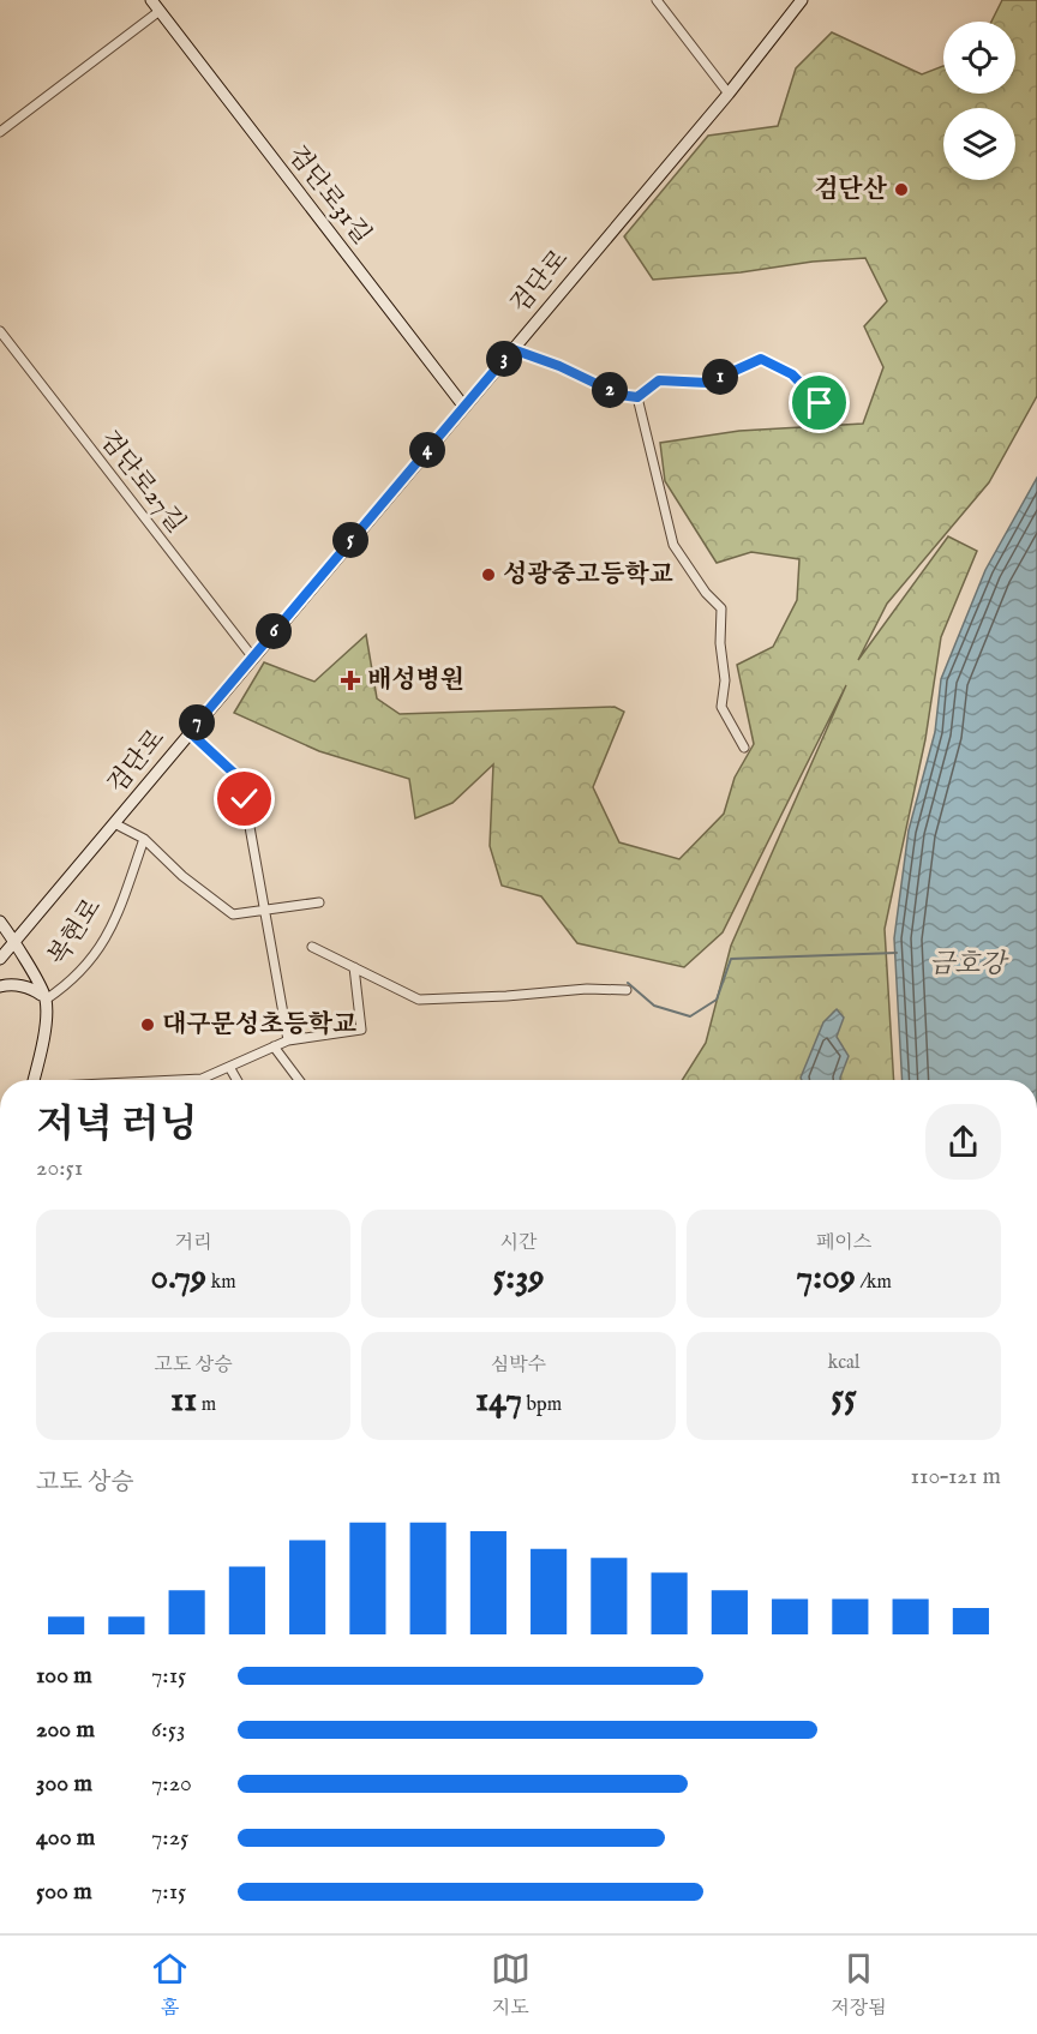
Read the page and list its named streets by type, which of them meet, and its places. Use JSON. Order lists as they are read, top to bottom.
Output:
{
  "streets": {
    "main road": ["검단로31길", "검단로", "복현로"],
    "street": ["검단로27길"]
  },
  "crossings": [
    ["검단로31길", "검단로"],
    ["검단로", "검단로27길"],
    ["검단로", "복현로"]
  ],
  "water": ["금호강"],
  "places": {
    "other": ["검단산", "성광중고등학교", "대구문성초등학교"],
    "health": ["배성병원"]
  },
  "page": {
    "pins": [
      "3",
      "1",
      "2",
      "4",
      "5",
      "6",
      "7"
    ],
    "heading": ["저녁 러닝", "20:51"],
    "stats": [
      ["거리", "0.79 km"],
      ["시간", "5:39"],
      ["페이스", "7:09 /km"],
      ["고도 상승", "11 m"],
      ["심박수", "147 bpm"],
      ["kcal", "55"]
    ],
    "chart": ["고도 상승", "110–121 m"],
    "list": [
      {
        "name": "100 m",
        "note": "7:15"
      },
      {
        "name": "200 m",
        "note": "6:53"
      },
      {
        "name": "300 m",
        "note": "7:20"
      },
      {
        "name": "400 m",
        "note": "7:25"
      },
      {
        "name": "500 m",
        "note": "7:15"
      }
    ],
    "tabs": ["홈", "지도", "저장됨"]
  }
}
